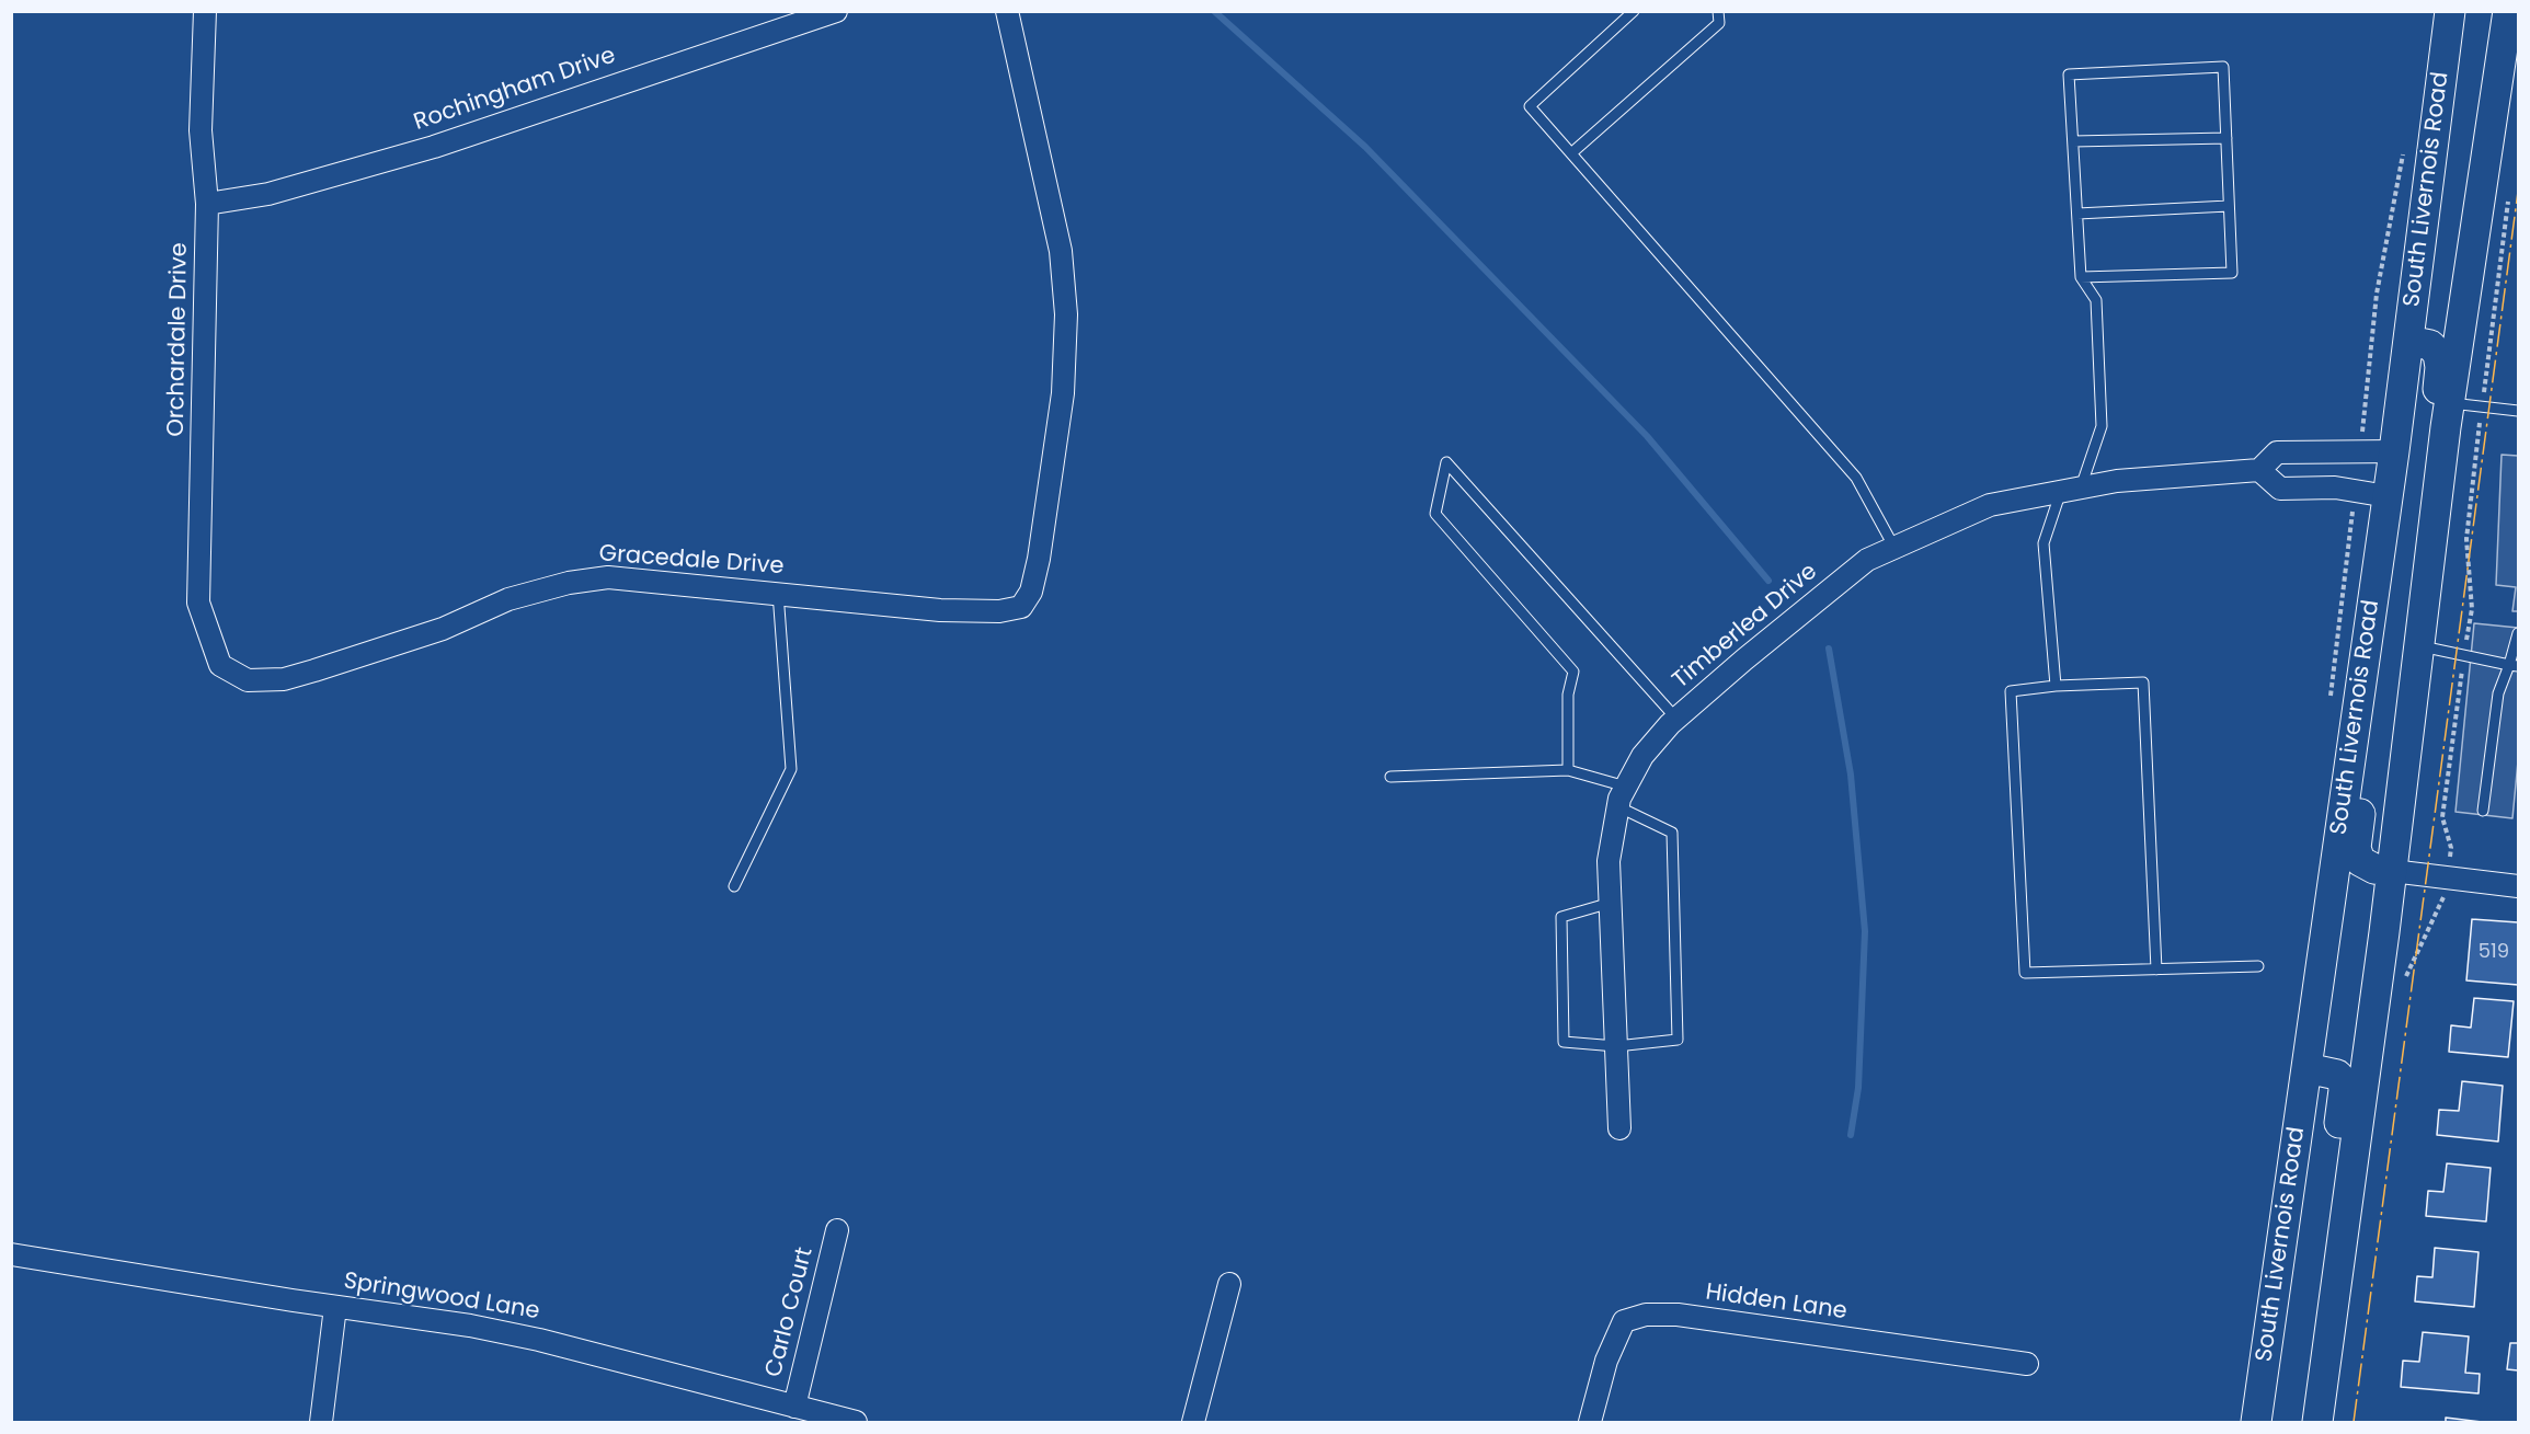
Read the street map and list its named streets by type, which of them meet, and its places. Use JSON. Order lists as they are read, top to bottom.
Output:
{
  "streets": {
    "main road": ["South Livernois Road"],
    "street": [
      "Rochingham Drive",
      "Orchardale Drive",
      "Gracedale Drive",
      "Timberlea Drive",
      "Springwood Lane",
      "Hidden Lane",
      "Carlo Court"
    ]
  },
  "crossings": [
    ["Rochingham Drive", "Orchardale Drive"],
    ["Orchardale Drive", "Gracedale Drive"],
    ["Springwood Lane", "Carlo Court"]
  ],
  "house_numbers": ["519"]
}
